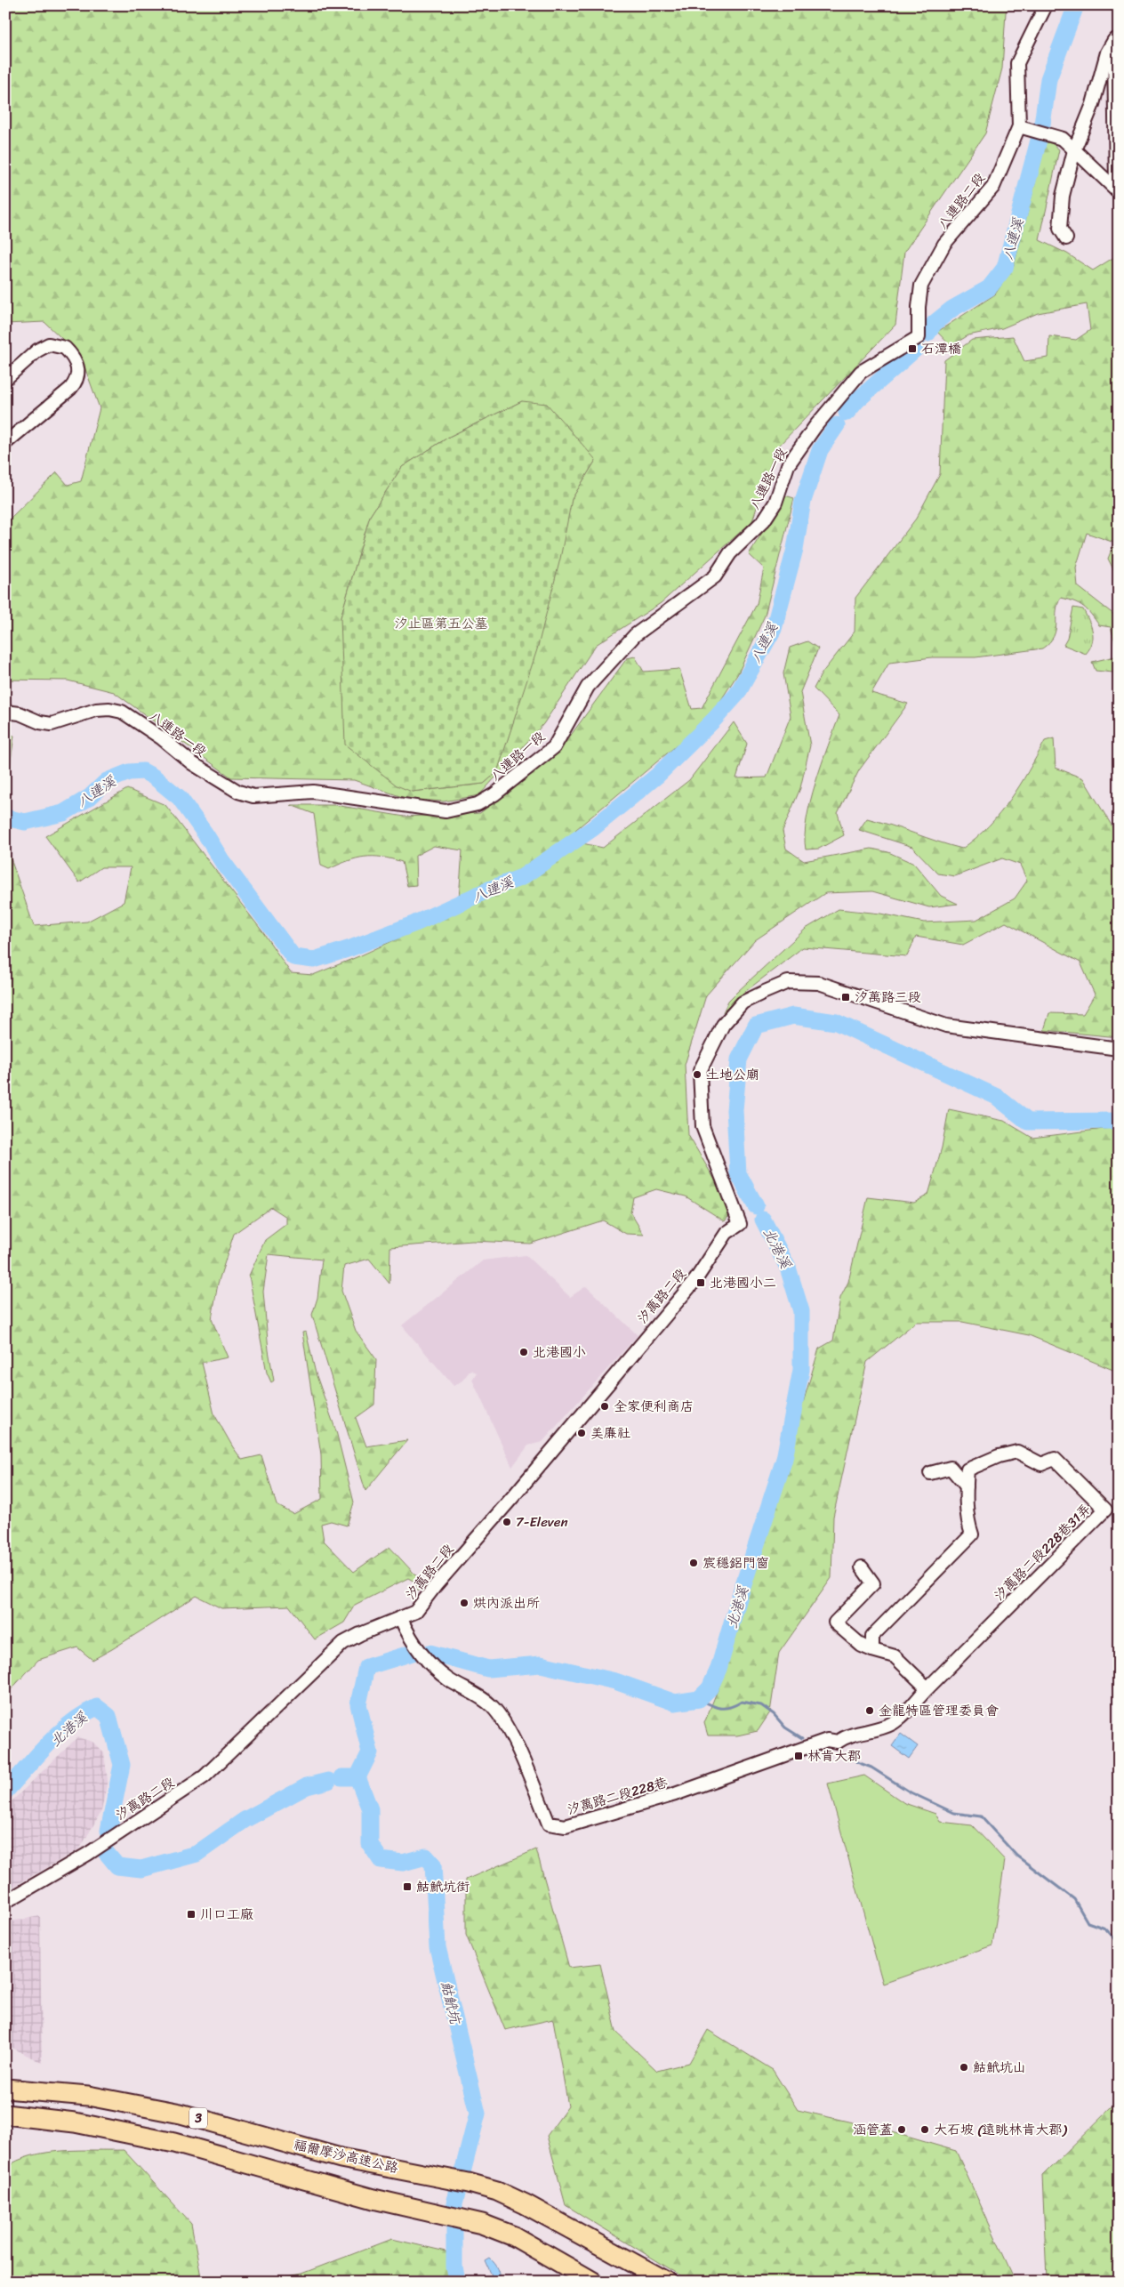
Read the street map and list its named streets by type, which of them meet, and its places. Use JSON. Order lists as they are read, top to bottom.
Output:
{
  "streets": {
    "highway": ["3", "福爾摩沙高速公路"],
    "street": [
      "八連路二段",
      "八連路一段",
      "汐萬路二段",
      "汐萬路二段228巷31弄",
      "汐萬路二段228巷"
    ]
  },
  "crossings": [
    ["八連路二段", "八連路一段"],
    ["汐萬路二段", "汐萬路二段228巷"],
    ["汐萬路二段228巷31弄", "汐萬路二段228巷"]
  ],
  "water": ["八連溪", "北港溪", "鮕鮘坑"],
  "parks": ["汐止區第五公墓"],
  "places": {
    "transit": [
      "石潭橋",
      "汐萬路三段",
      "北港國小二",
      "林肯大郡",
      "鮕鮘坑街",
      "川口工廠"
    ],
    "other": [
      "土地公廟",
      "北港國小",
      "全家便利商店",
      "美廉社",
      "7-Eleven",
      "宸穩鋁門窗",
      "烘內派出所",
      "金龍特區管理委員會",
      "鮕鮘坑山",
      "涵管蓋",
      "大石坡 (遠眺林肯大郡)"
    ]
  }
}
